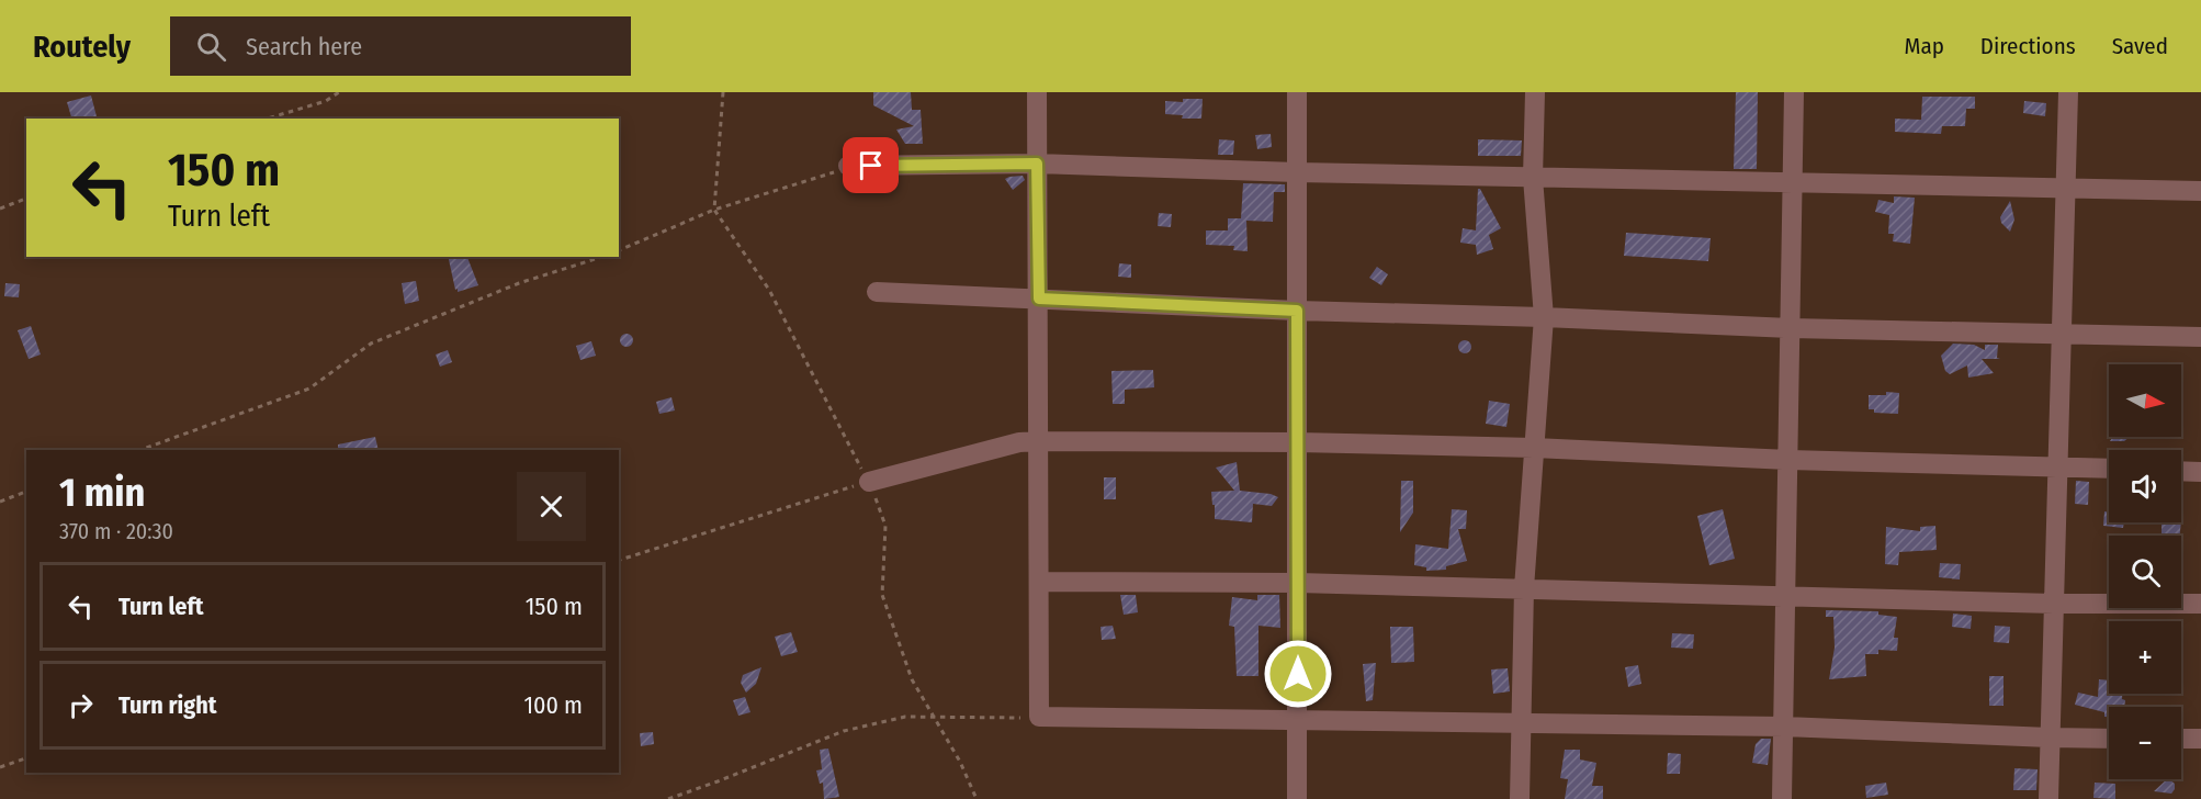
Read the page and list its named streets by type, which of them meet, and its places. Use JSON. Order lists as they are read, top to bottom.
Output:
{
  "north": "right",
  "page": {
    "header": "Routely",
    "search": "Search here",
    "nav": ["Map", "Directions", "Saved"],
    "turn": ["150 m", "Turn left"],
    "map_buttons": ["+", "−"],
    "heading": ["1 min", "370 m · 20:30"],
    "list": [
      {
        "name": "Turn left",
        "value": "150 m"
      },
      {
        "name": "Turn right",
        "value": "100 m"
      }
    ]
  }
}
